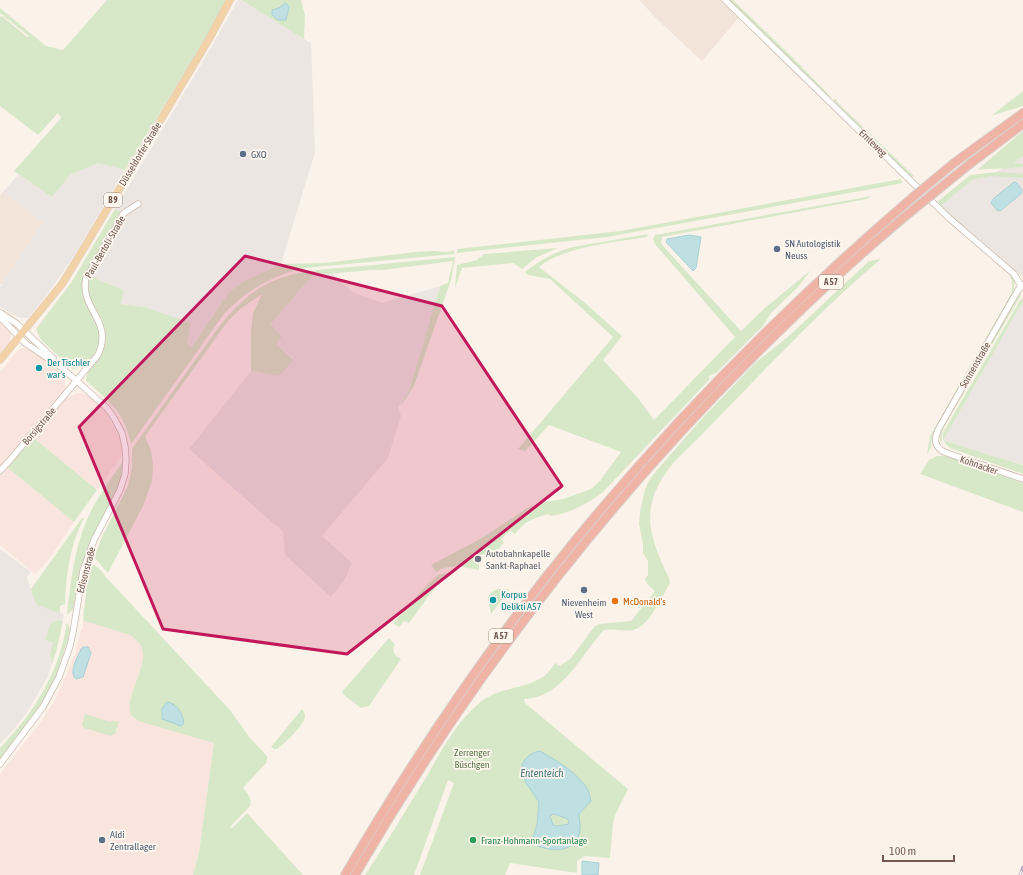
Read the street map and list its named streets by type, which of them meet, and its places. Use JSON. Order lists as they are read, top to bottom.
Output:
{
  "streets": {
    "highway": ["A 57"],
    "main road": ["Düsseldorfer Straße", "B 9"],
    "street": [
      "Ernteweg",
      "Paul-Bertoli-Straße",
      "Sonnenstraße",
      "Borsigstraße",
      "Kohnacker",
      "Edisonstraße"
    ]
  },
  "crossings": [
    ["Ernteweg", "Sonnenstraße"],
    ["Düsseldorfer Straße", "Edisonstraße"],
    ["Paul-Bertoli-Straße", "Borsigstraße"],
    ["Paul-Bertoli-Straße", "Edisonstraße"],
    ["Sonnenstraße", "Kohnacker"],
    ["Borsigstraße", "Edisonstraße"]
  ],
  "water": ["Ententeich"],
  "parks": ["Zerrenger Büschgen"],
  "places": [
    "GXO",
    "SN Autologistik Neuss",
    "Der Tischler war's",
    "Autobahnkapelle Sankt-Raphael",
    "Nievenheim West",
    "Korpus Delikti A57",
    "McDonald's",
    "Aldi Zentrallager",
    "Franz-Hohmann-Sportanlage"
  ],
  "scale_bar": "100 m"
}
